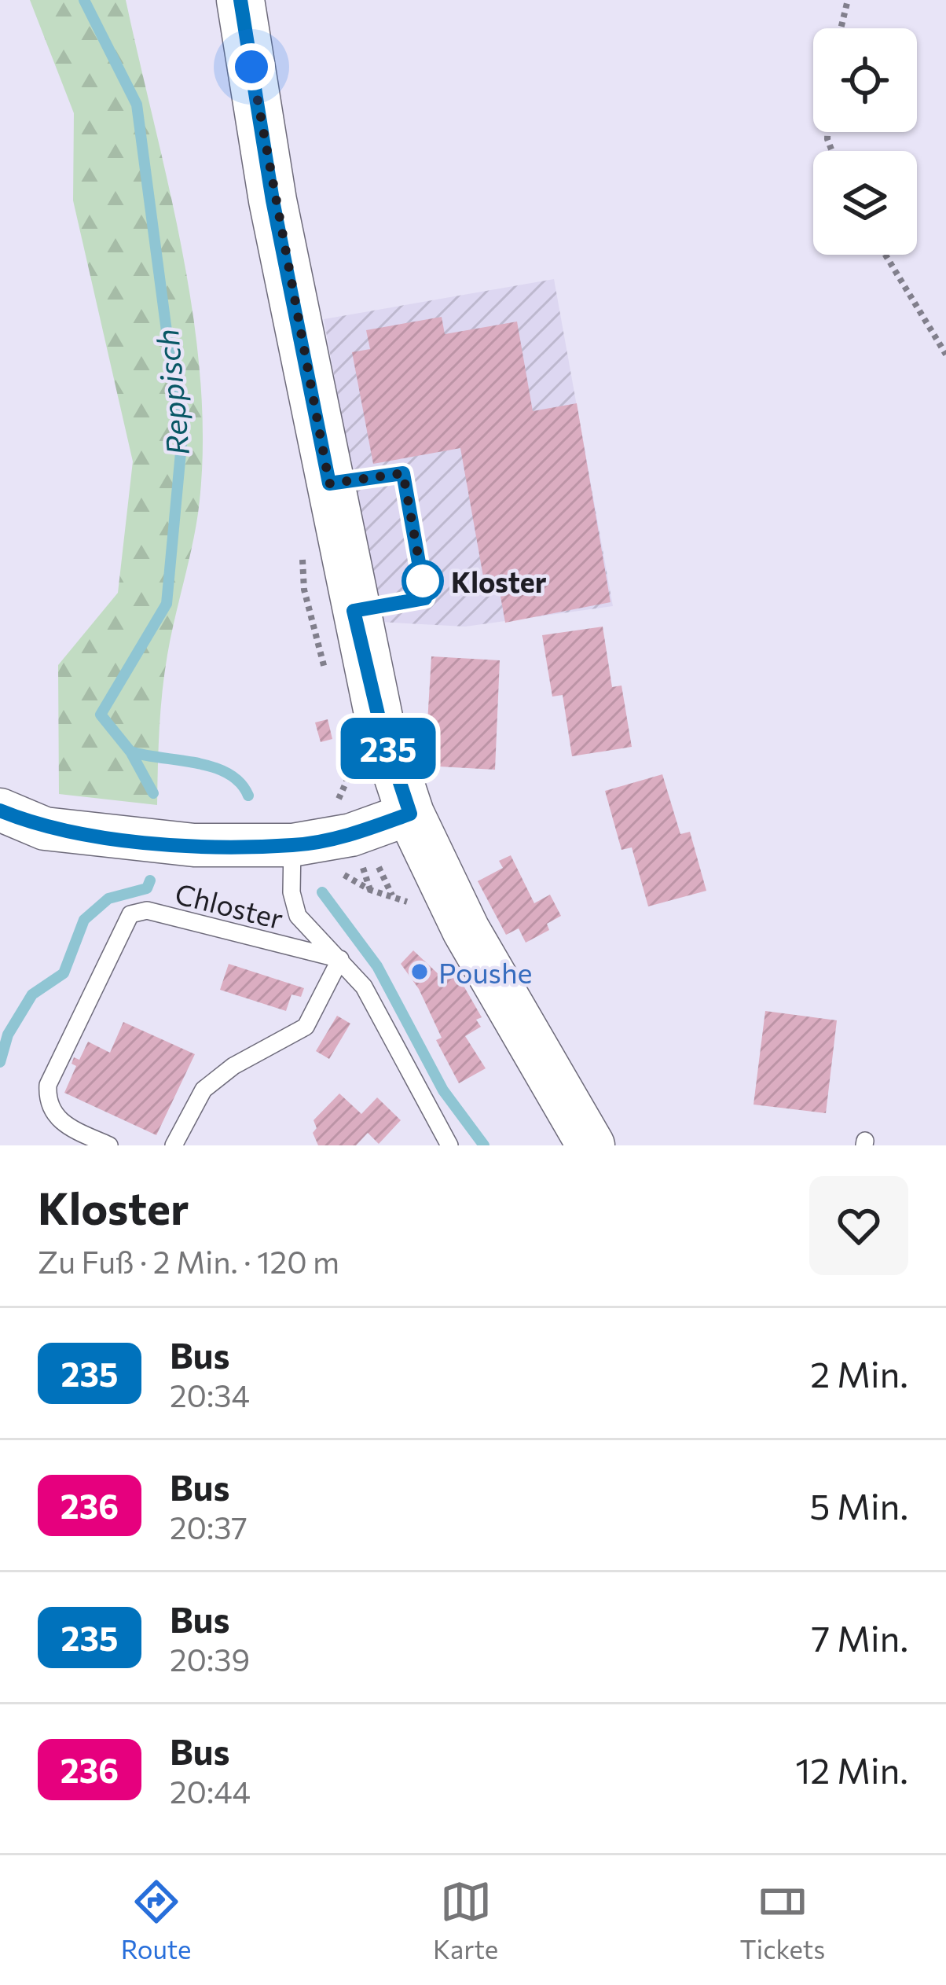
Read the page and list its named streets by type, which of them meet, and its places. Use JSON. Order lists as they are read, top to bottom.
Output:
{
  "streets": {
    "lane": ["Chloster"]
  },
  "water": ["Reppisch"],
  "places": ["Kloster", "Poushe"],
  "lines": ["bus line 235"],
  "page": {
    "on_map": "235",
    "heading": ["Kloster", "Zu Fuß · 2 Min. · 120 m"],
    "list": [
      {
        "mark": "235",
        "name": "Bus",
        "note": "20:34",
        "value": "2 Min."
      },
      {
        "mark": "236",
        "name": "Bus",
        "note": "20:37",
        "value": "5 Min."
      },
      {
        "mark": "235",
        "name": "Bus",
        "note": "20:39",
        "value": "7 Min."
      },
      {
        "mark": "236",
        "name": "Bus",
        "note": "20:44",
        "value": "12 Min."
      }
    ],
    "tabs": ["Route", "Karte", "Tickets"]
  }
}
